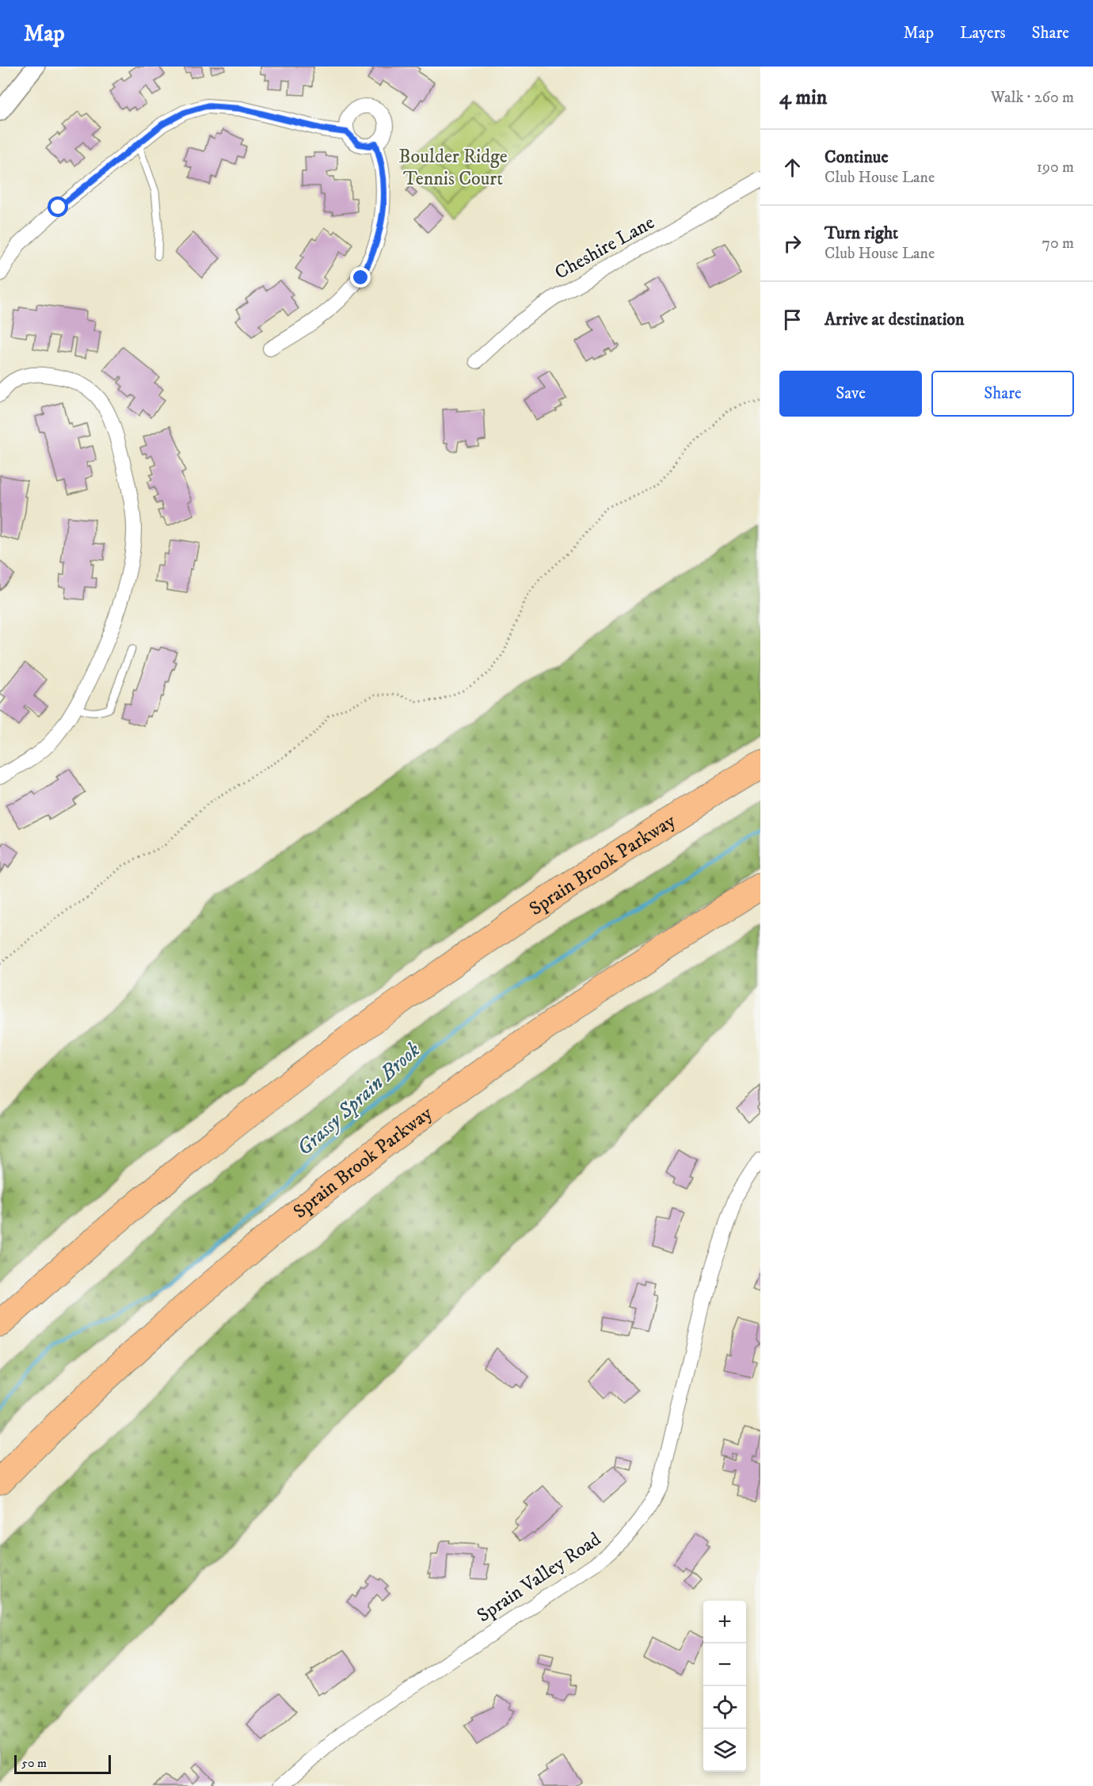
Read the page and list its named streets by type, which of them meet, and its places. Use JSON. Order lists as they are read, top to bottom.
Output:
{
  "streets": {
    "highway": ["Sprain Brook Parkway"],
    "street": ["Cheshire Lane", "Sprain Valley Road"]
  },
  "water": ["Grassy Sprain Brook"],
  "parks": ["Boulder Ridge Tennis Court"],
  "scale_bar": "50 m",
  "page": {
    "header": "Map",
    "nav": ["Map", "Layers", "Share"],
    "heading": ["4 min", "Walk · 260 m"],
    "list": [
      ["Continue", "Club House Lane", "190 m"],
      ["Turn right", "Club House Lane", "70 m"],
      "Arrive at destination"
    ],
    "buttons": ["Save", "Share"],
    "map_buttons": ["+", "−"],
    "scale": "50 m"
  }
}
